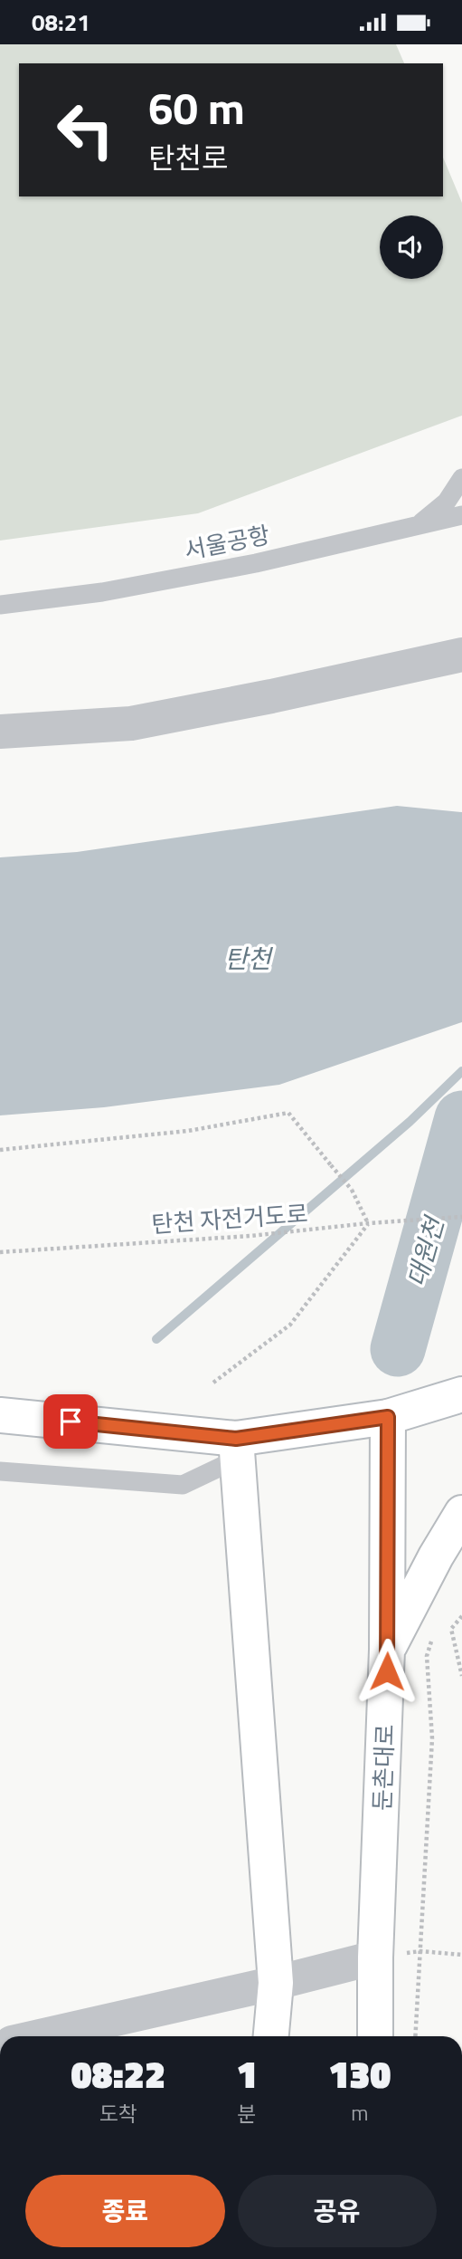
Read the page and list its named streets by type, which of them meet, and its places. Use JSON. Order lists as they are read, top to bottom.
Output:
{
  "streets": {
    "main road": ["둔촌대로"],
    "lane": ["서울공항"],
    "path": ["탄천 자전거도로"]
  },
  "water": ["탄천", "대원천"],
  "page": {
    "status": "08:21",
    "turn": ["60 m", "탄천로"],
    "eta": [
      "08:22",
      "도착",
      "1",
      "분",
      "130",
      "m"
    ],
    "buttons": ["종료", "공유"]
  }
}
